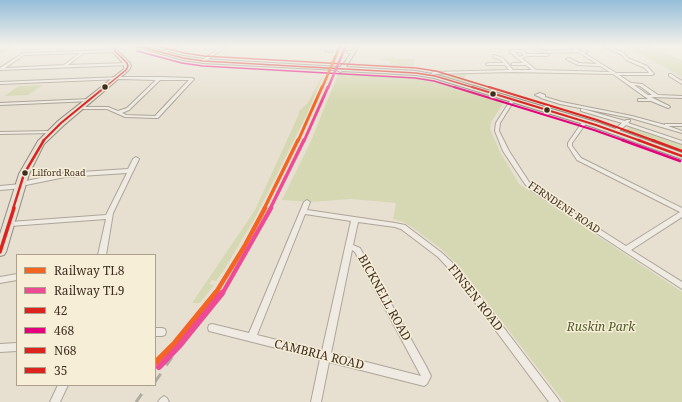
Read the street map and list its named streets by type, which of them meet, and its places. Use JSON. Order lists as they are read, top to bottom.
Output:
{
  "streets": {
    "street": [
      "FERNDENE ROAD",
      "BICKNELL ROAD",
      "FINSEN ROAD",
      "CAMBRIA ROAD"
    ]
  },
  "crossings": [
    ["BICKNELL ROAD", "FINSEN ROAD"],
    ["BICKNELL ROAD", "CAMBRIA ROAD"]
  ],
  "parks": ["Ruskin Park"],
  "places": ["Lilford Road"],
  "lines": [
    "rail line TL8",
    "rail line TL9",
    "transit line 42",
    "transit line 468",
    "transit line N68",
    "transit line 35"
  ],
  "legend": [
    "Railway TL8",
    "Railway TL9",
    "42",
    "468",
    "N68",
    "35"
  ]
}
